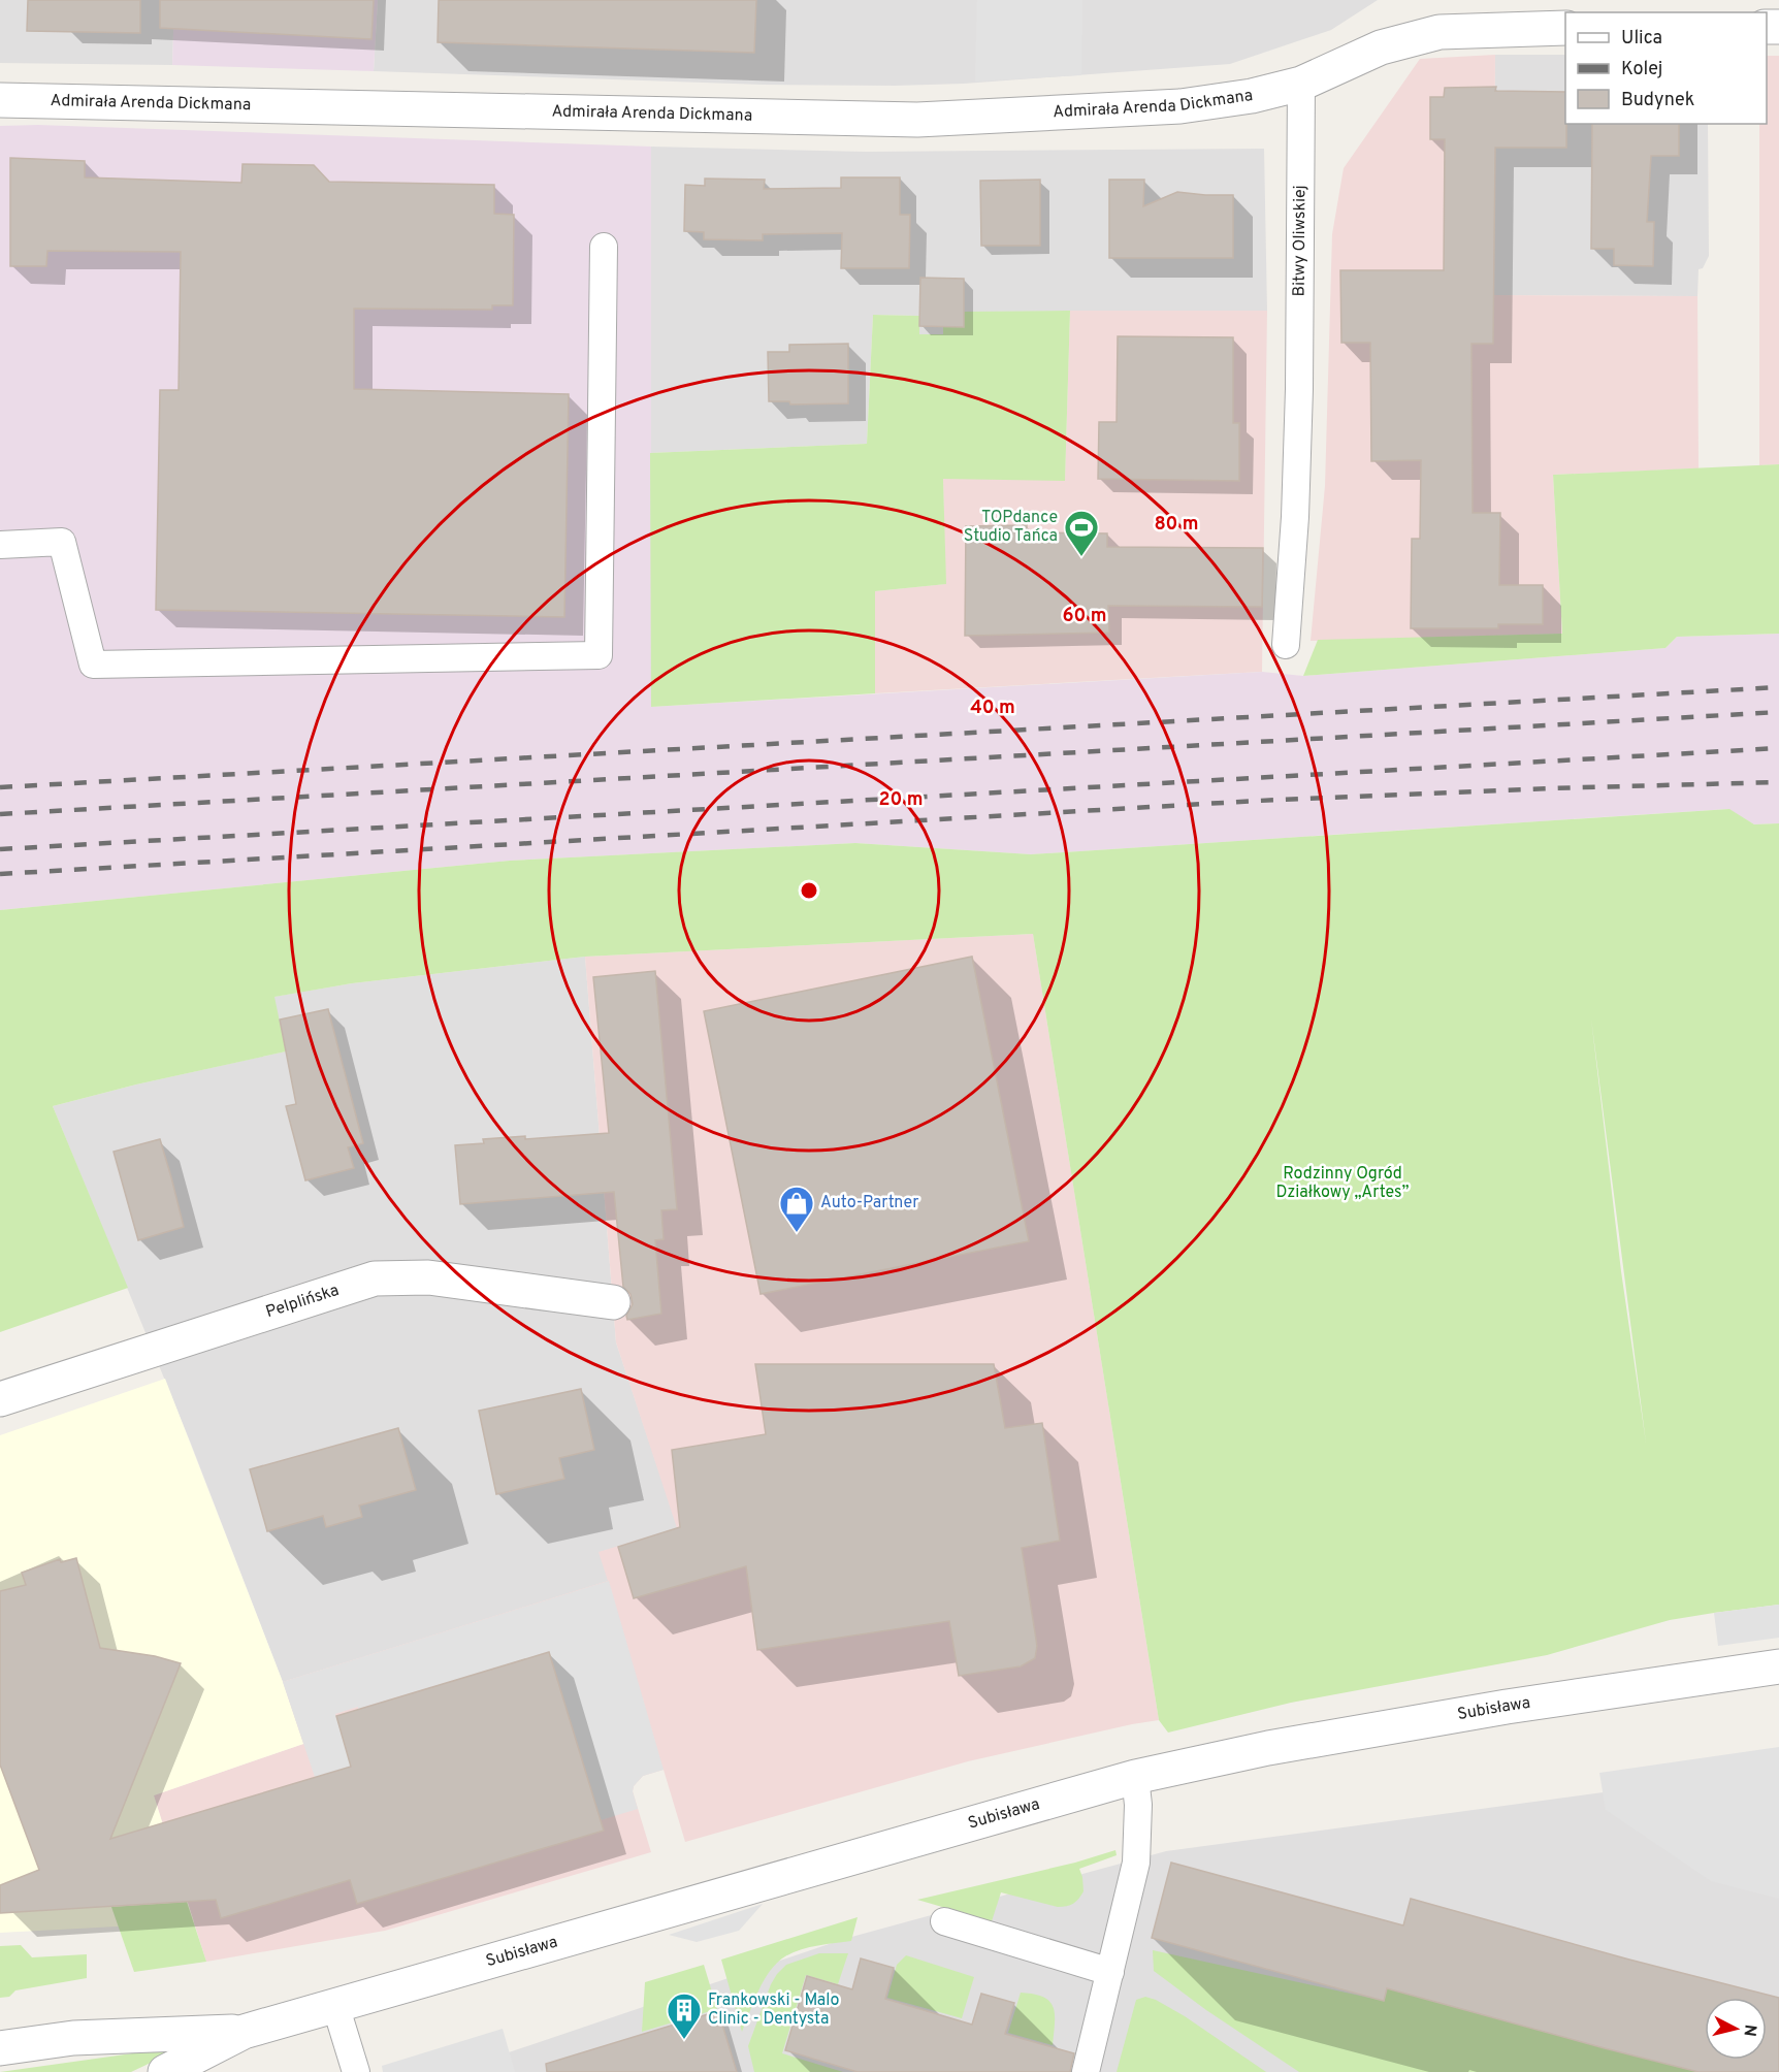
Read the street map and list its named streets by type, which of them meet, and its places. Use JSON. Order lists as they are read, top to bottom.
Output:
{
  "streets": {
    "street": ["Admirała Arenda Dickmana", "Pelplińska", "Subisława"],
    "lane": ["Bitwy Oliwskiej"]
  },
  "crossings": [
    ["Admirała Arenda Dickmana", "Bitwy Oliwskiej"]
  ],
  "parks": ["Rodzinny Ogród Działkowy „Artes”"],
  "places": {
    "sports": ["TOPdance Studio Tańca"],
    "shop": ["Auto-Partner"],
    "building": ["Frankowski - Malo Clinic - Dentysta"]
  },
  "legend": ["Ulica", "Kolej", "Budynek"],
  "north": "right",
  "rings": [
    "80 m",
    "60 m",
    "40 m",
    "20 m"
  ]
}
